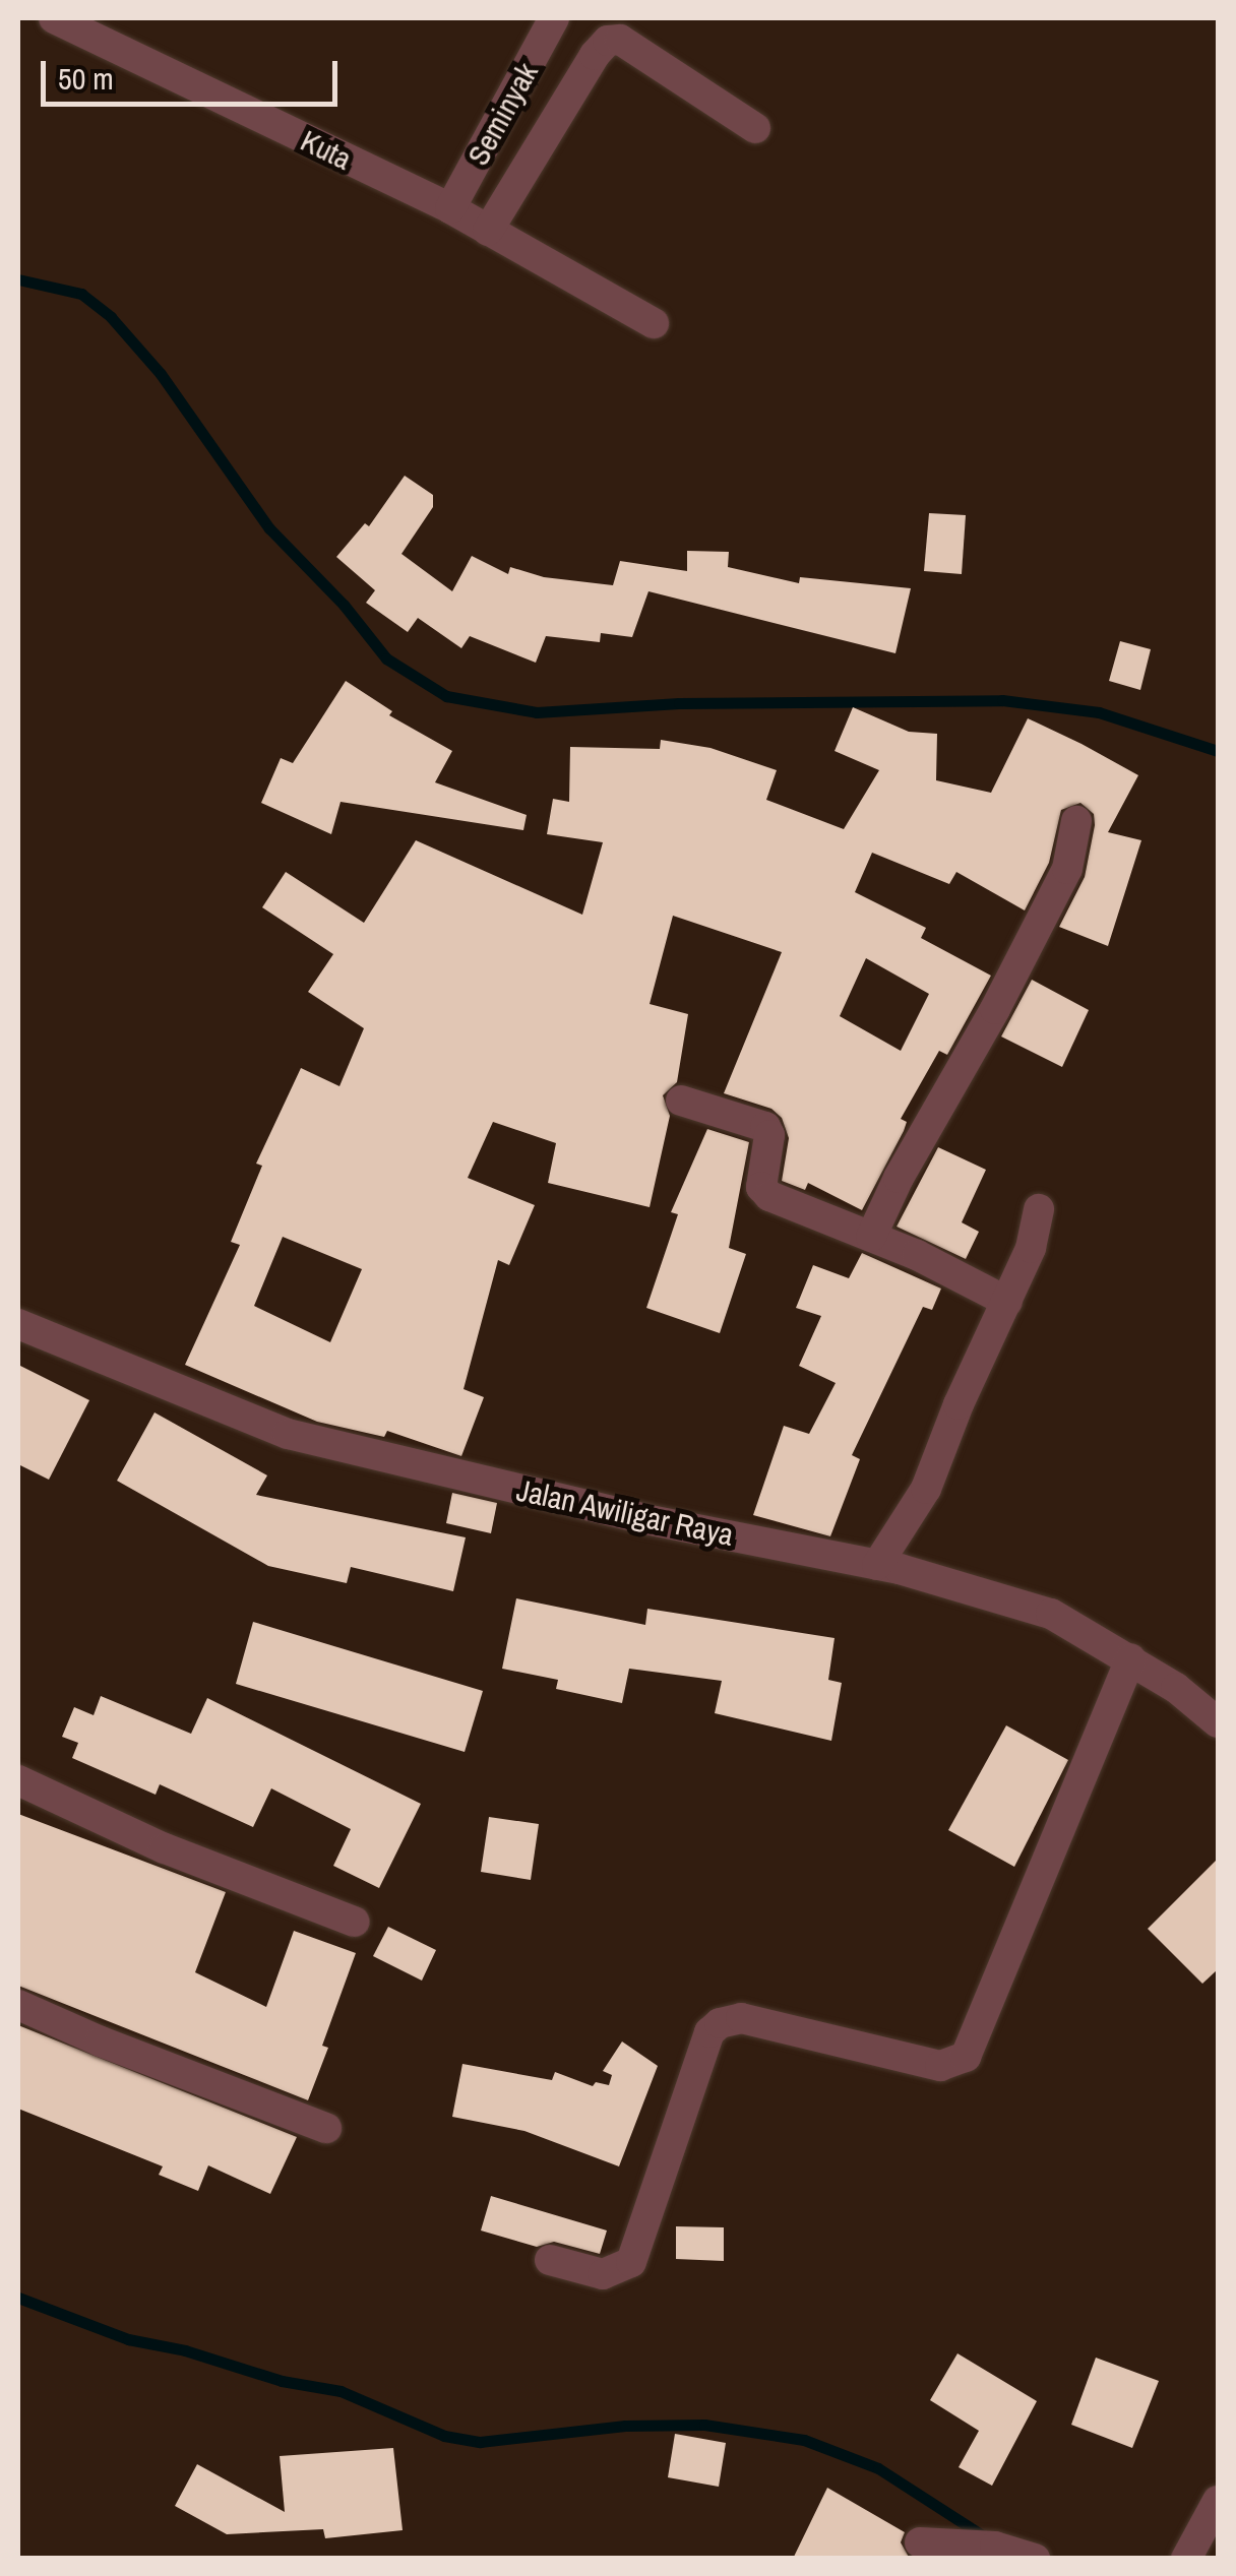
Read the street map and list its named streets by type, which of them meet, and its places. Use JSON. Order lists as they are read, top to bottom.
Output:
{
  "streets": {
    "street": ["Seminyak", "Kuta", "Jalan Awiligar Raya"]
  },
  "crossings": [
    ["Seminyak", "Kuta"]
  ],
  "scale_bar": "50 m"
}
